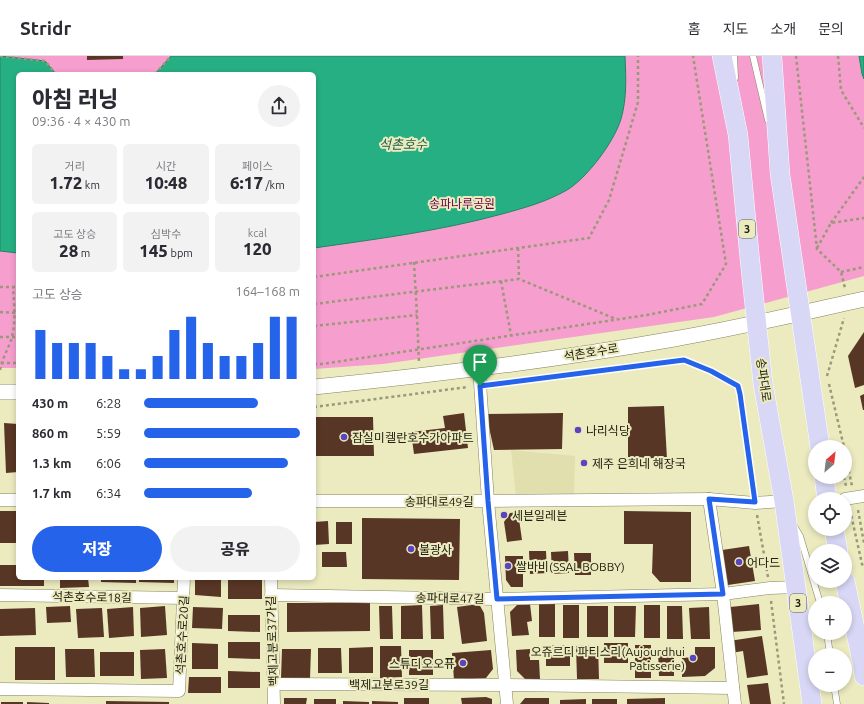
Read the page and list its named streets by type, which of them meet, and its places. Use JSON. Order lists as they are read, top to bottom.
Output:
{
  "streets": {
    "main road": ["3", "송파대로"],
    "street": [
      "석촌호수로",
      "송파대로49길",
      "석촌호수로18길",
      "송파대로47길",
      "석촌호수로20길",
      "백제고분로37가길",
      "백제고분로39길"
    ]
  },
  "crossings": [
    ["석촌호수로", "송파대로"],
    ["송파대로", "송파대로49길"],
    ["송파대로", "송파대로47길"],
    ["석촌호수로18길", "석촌호수로20길"],
    ["송파대로47길", "백제고분로37가길"],
    ["백제고분로37가길", "백제고분로39길"]
  ],
  "water": ["석촌호수"],
  "parks": ["송파나루공원"],
  "places": [
    "나리식당",
    "잠실미켈란호수가아파트",
    "제주 은희네 해장국",
    "세븐일레븐",
    "불광사",
    "어다드",
    "쌀바비(SSAL BOBBY)",
    "오쥬르디 파티스리(Aujourdhui Patisserie)",
    "스튜디오오퓨"
  ],
  "north": "top right",
  "page": {
    "header": "Stridr",
    "nav": [
      "홈",
      "지도",
      "소개",
      "문의"
    ],
    "heading": ["아침 러닝", "09:36 · 4 × 430 m"],
    "stats": [
      ["거리", "1.72 km"],
      ["시간", "10:48"],
      ["페이스", "6:17 /km"],
      ["고도 상승", "28 m"],
      ["심박수", "145 bpm"],
      ["kcal", "120"]
    ],
    "chart": ["고도 상승", "164–168 m"],
    "list": [
      {
        "name": "430 m",
        "note": "6:28"
      },
      {
        "name": "860 m",
        "note": "5:59"
      },
      {
        "name": "1.3 km",
        "note": "6:06"
      },
      {
        "name": "1.7 km",
        "note": "6:34"
      }
    ],
    "map_buttons": ["+", "−"],
    "buttons": ["저장", "공유"]
  }
}
